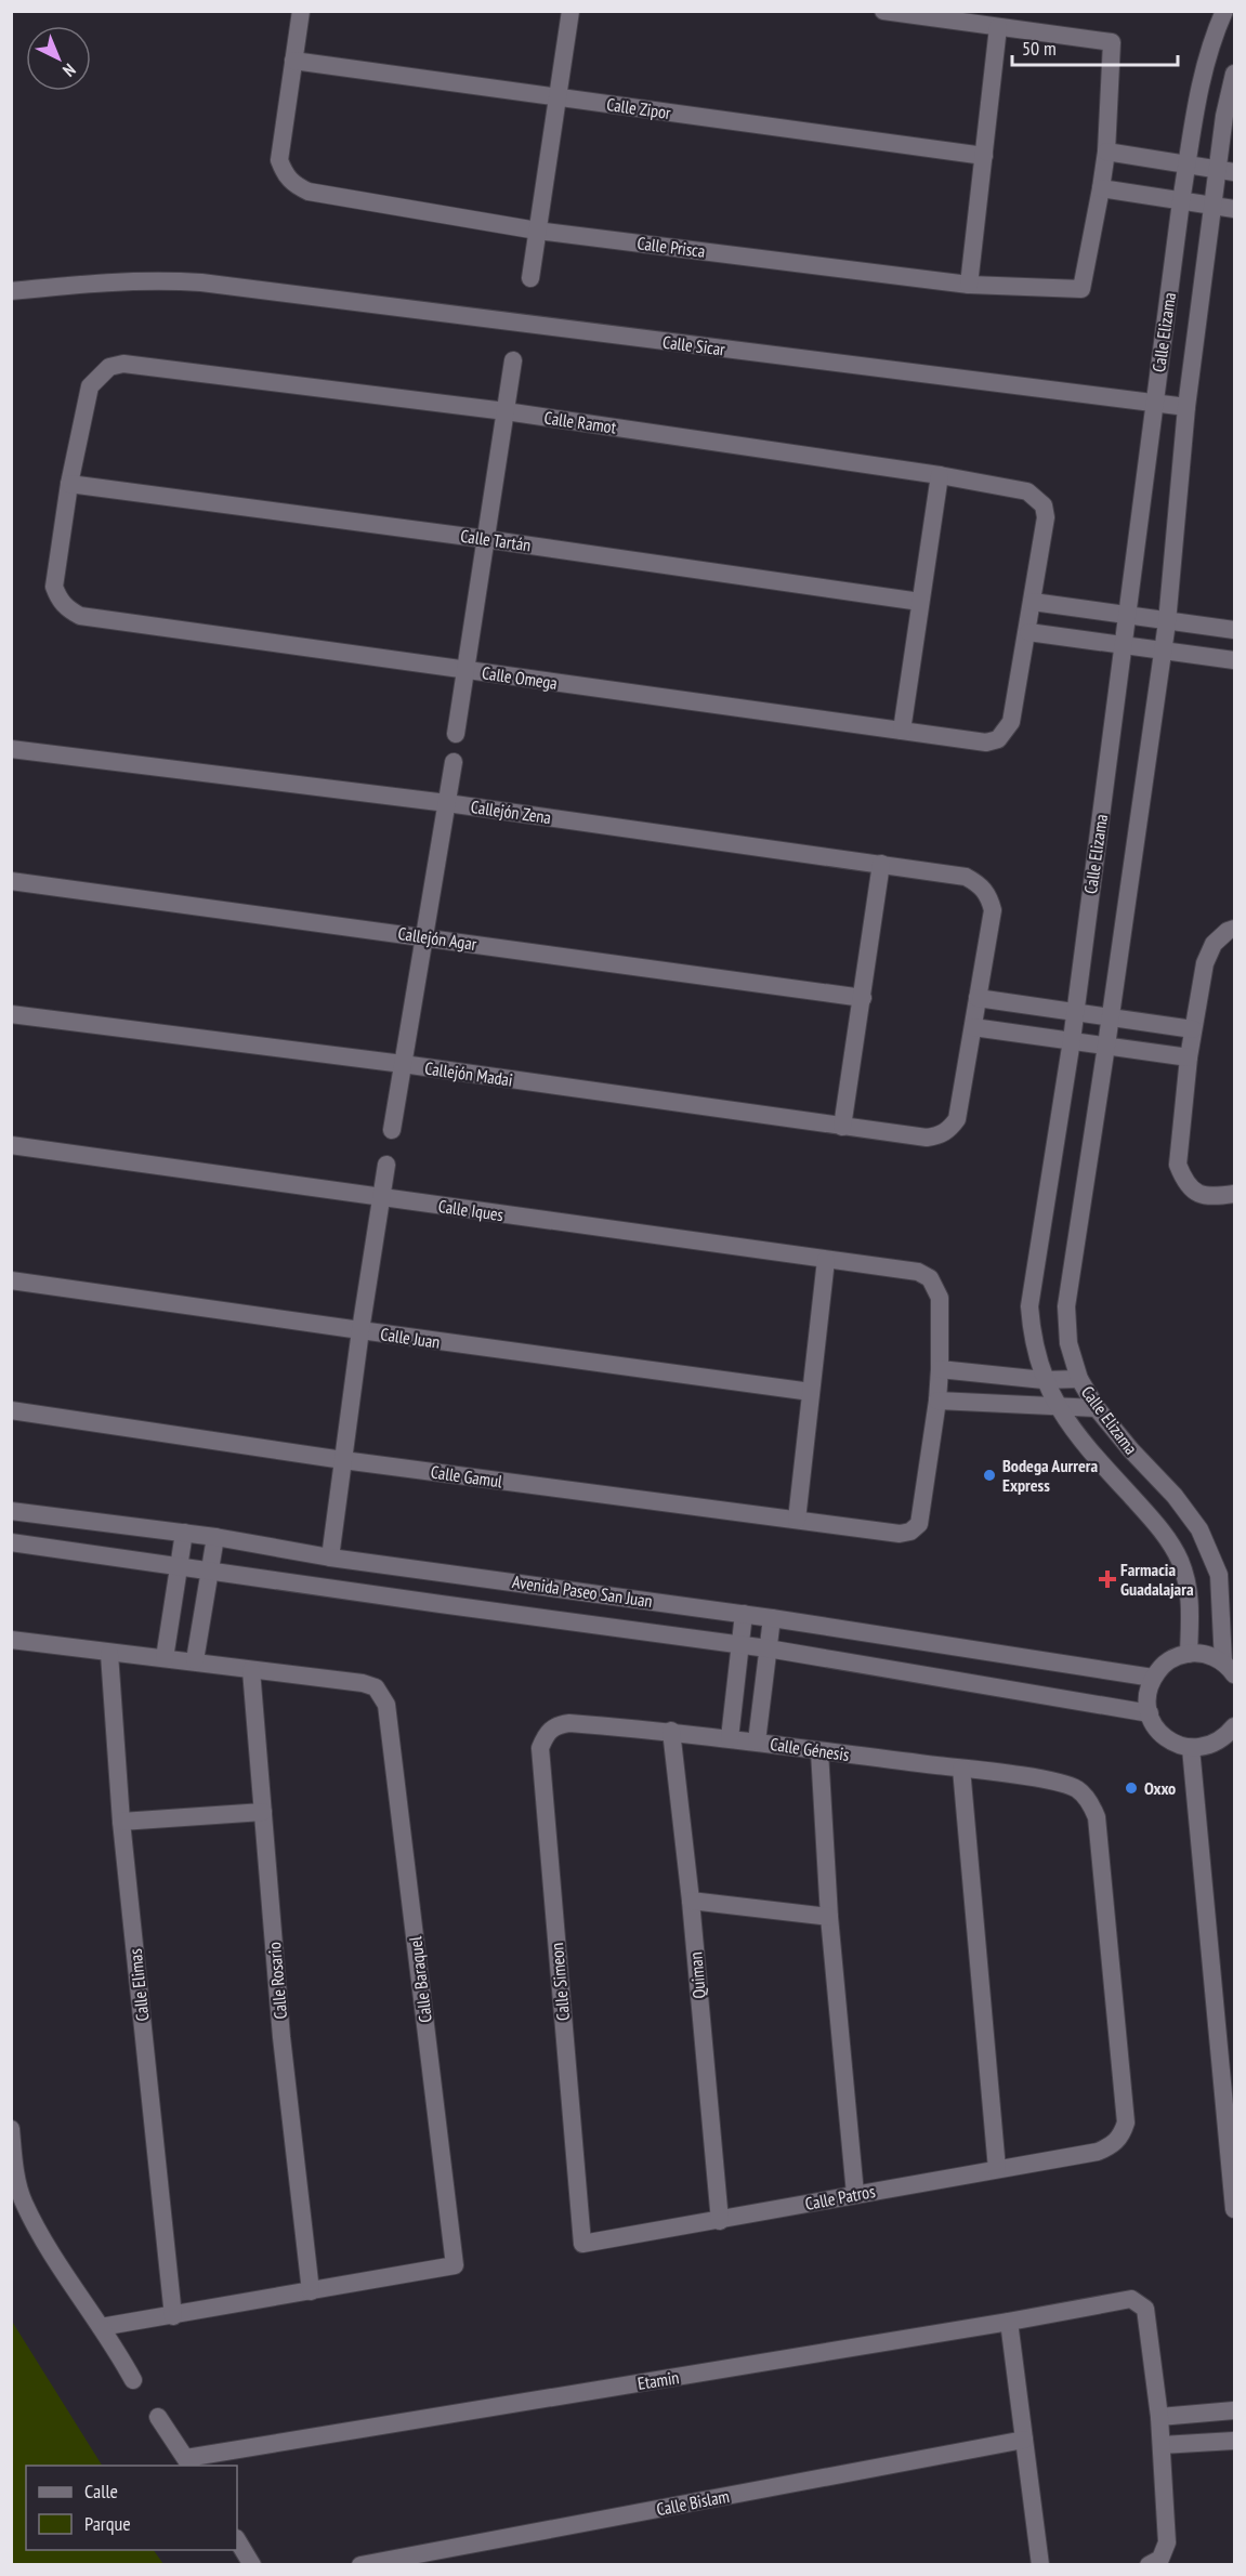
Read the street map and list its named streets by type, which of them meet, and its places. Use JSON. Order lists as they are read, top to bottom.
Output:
{
  "streets": {
    "street": [
      "Calle Zipor",
      "Calle Prisca",
      "Calle Elizama",
      "Calle Sicar",
      "Calle Ramot",
      "Calle Tartán",
      "Calle Omega",
      "Callejón Zena",
      "Callejón Agar",
      "Callejón Madai",
      "Calle Iques",
      "Calle Juan",
      "Calle Gamul",
      "Avenida Paseo San Juan",
      "Calle Génesis",
      "Quiman",
      "Calle Baraquel",
      "Calle Rosario",
      "Calle Simeon",
      "Calle Elimas",
      "Calle Patros",
      "Etamin",
      "Calle Bislam"
    ]
  },
  "crossings": [
    ["Calle Zipor", "Calle Prisca"],
    ["Calle Elizama", "Calle Sicar"],
    ["Calle Ramot", "Calle Tartán"],
    ["Calle Ramot", "Calle Omega"],
    ["Calle Tartán", "Calle Omega"],
    ["Calle Génesis", "Quiman"],
    ["Calle Génesis", "Calle Simeon"],
    ["Calle Génesis", "Calle Patros"],
    ["Quiman", "Calle Patros"],
    ["Calle Baraquel", "Calle Rosario"],
    ["Calle Simeon", "Calle Patros"]
  ],
  "places": {
    "other": ["Bodega Aurrera Express", "Oxxo"],
    "health": ["Farmacia Guadalajara"]
  },
  "legend": ["Calle", "Parque"],
  "scale_bar": "50 m",
  "north": "bottom right"
}
